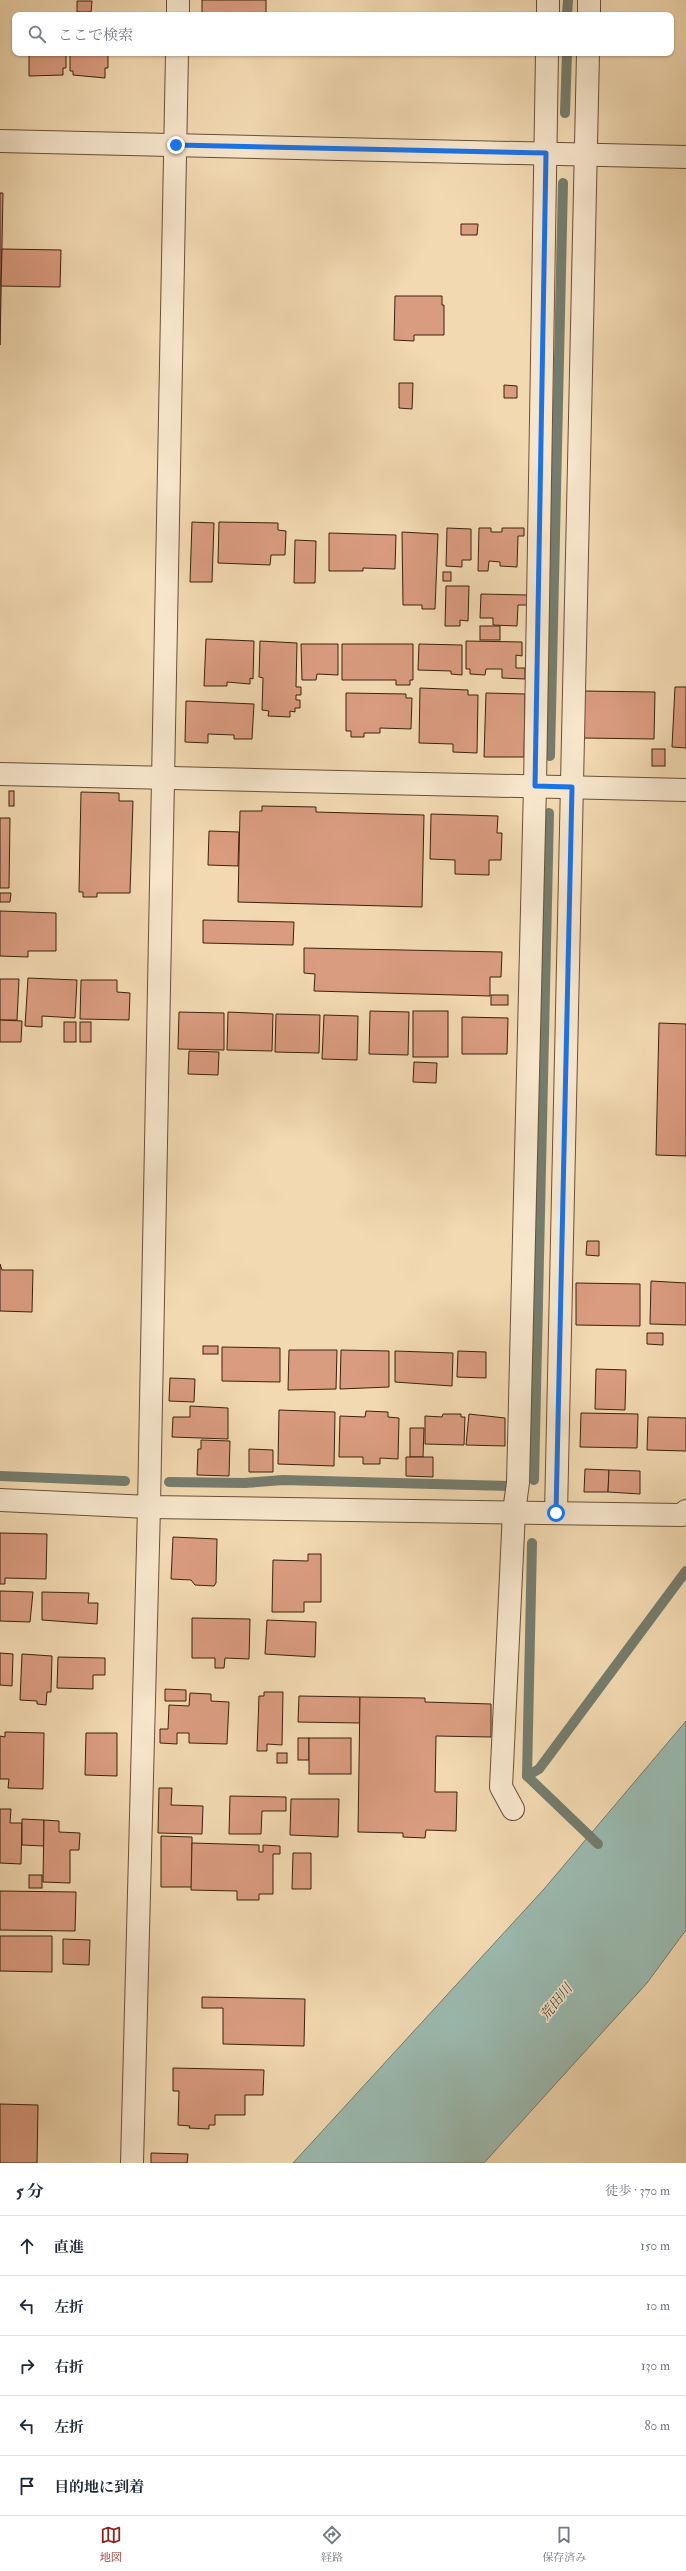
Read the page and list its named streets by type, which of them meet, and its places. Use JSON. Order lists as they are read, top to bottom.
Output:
{
  "water": ["荒田川"],
  "page": {
    "search": "ここで検索",
    "heading": ["5 分", "徒歩 · 370 m"],
    "list": [
      ["直進", "150 m"],
      ["左折", "10 m"],
      ["右折", "130 m"],
      ["左折", "80 m"],
      "目的地に到着"
    ],
    "nav": ["地図", "経路", "保存済み"]
  }
}
